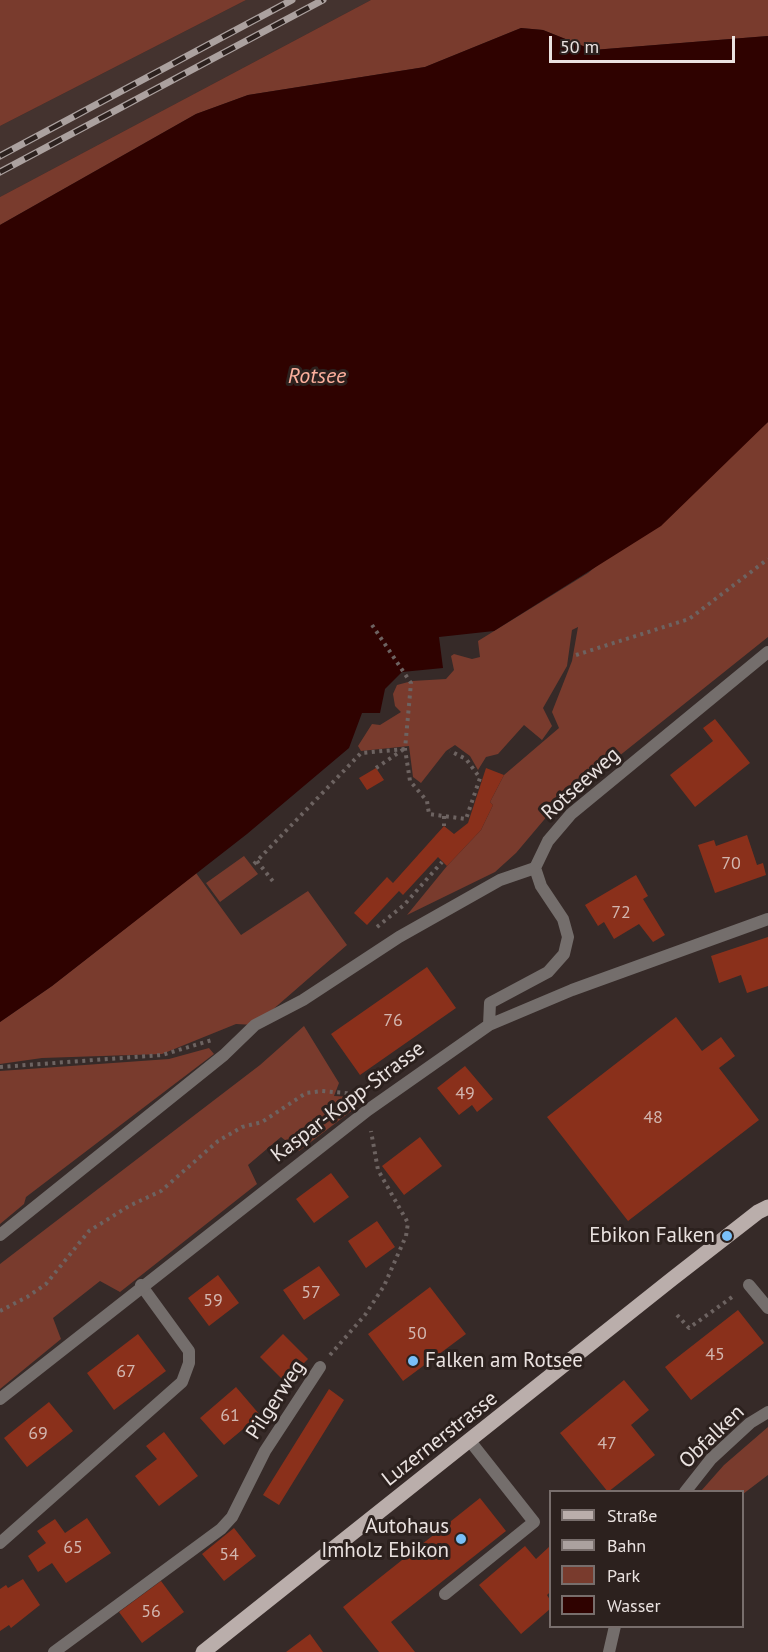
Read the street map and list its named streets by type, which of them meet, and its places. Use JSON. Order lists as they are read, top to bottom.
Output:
{
  "streets": {
    "main road": ["Luzernerstrasse"],
    "street": [
      "Rotseeweg",
      "Kaspar-Kopp-Strasse",
      "Pilgerweg",
      "Obfalken"
    ]
  },
  "crossings": [
    ["Kaspar-Kopp-Strasse", "Pilgerweg"]
  ],
  "water": ["Rotsee"],
  "places": ["Ebikon Falken", "Falken am Rotsee", "Autohaus Imholz Ebikon"],
  "house_numbers": [
    "70",
    "72",
    "76",
    "49",
    "48",
    "57",
    "59",
    "50",
    "45",
    "67",
    "61",
    "69",
    "47",
    "65",
    "54",
    "56"
  ],
  "legend": [
    "Straße",
    "Bahn",
    "Park",
    "Wasser"
  ],
  "scale_bar": "50 m"
}
